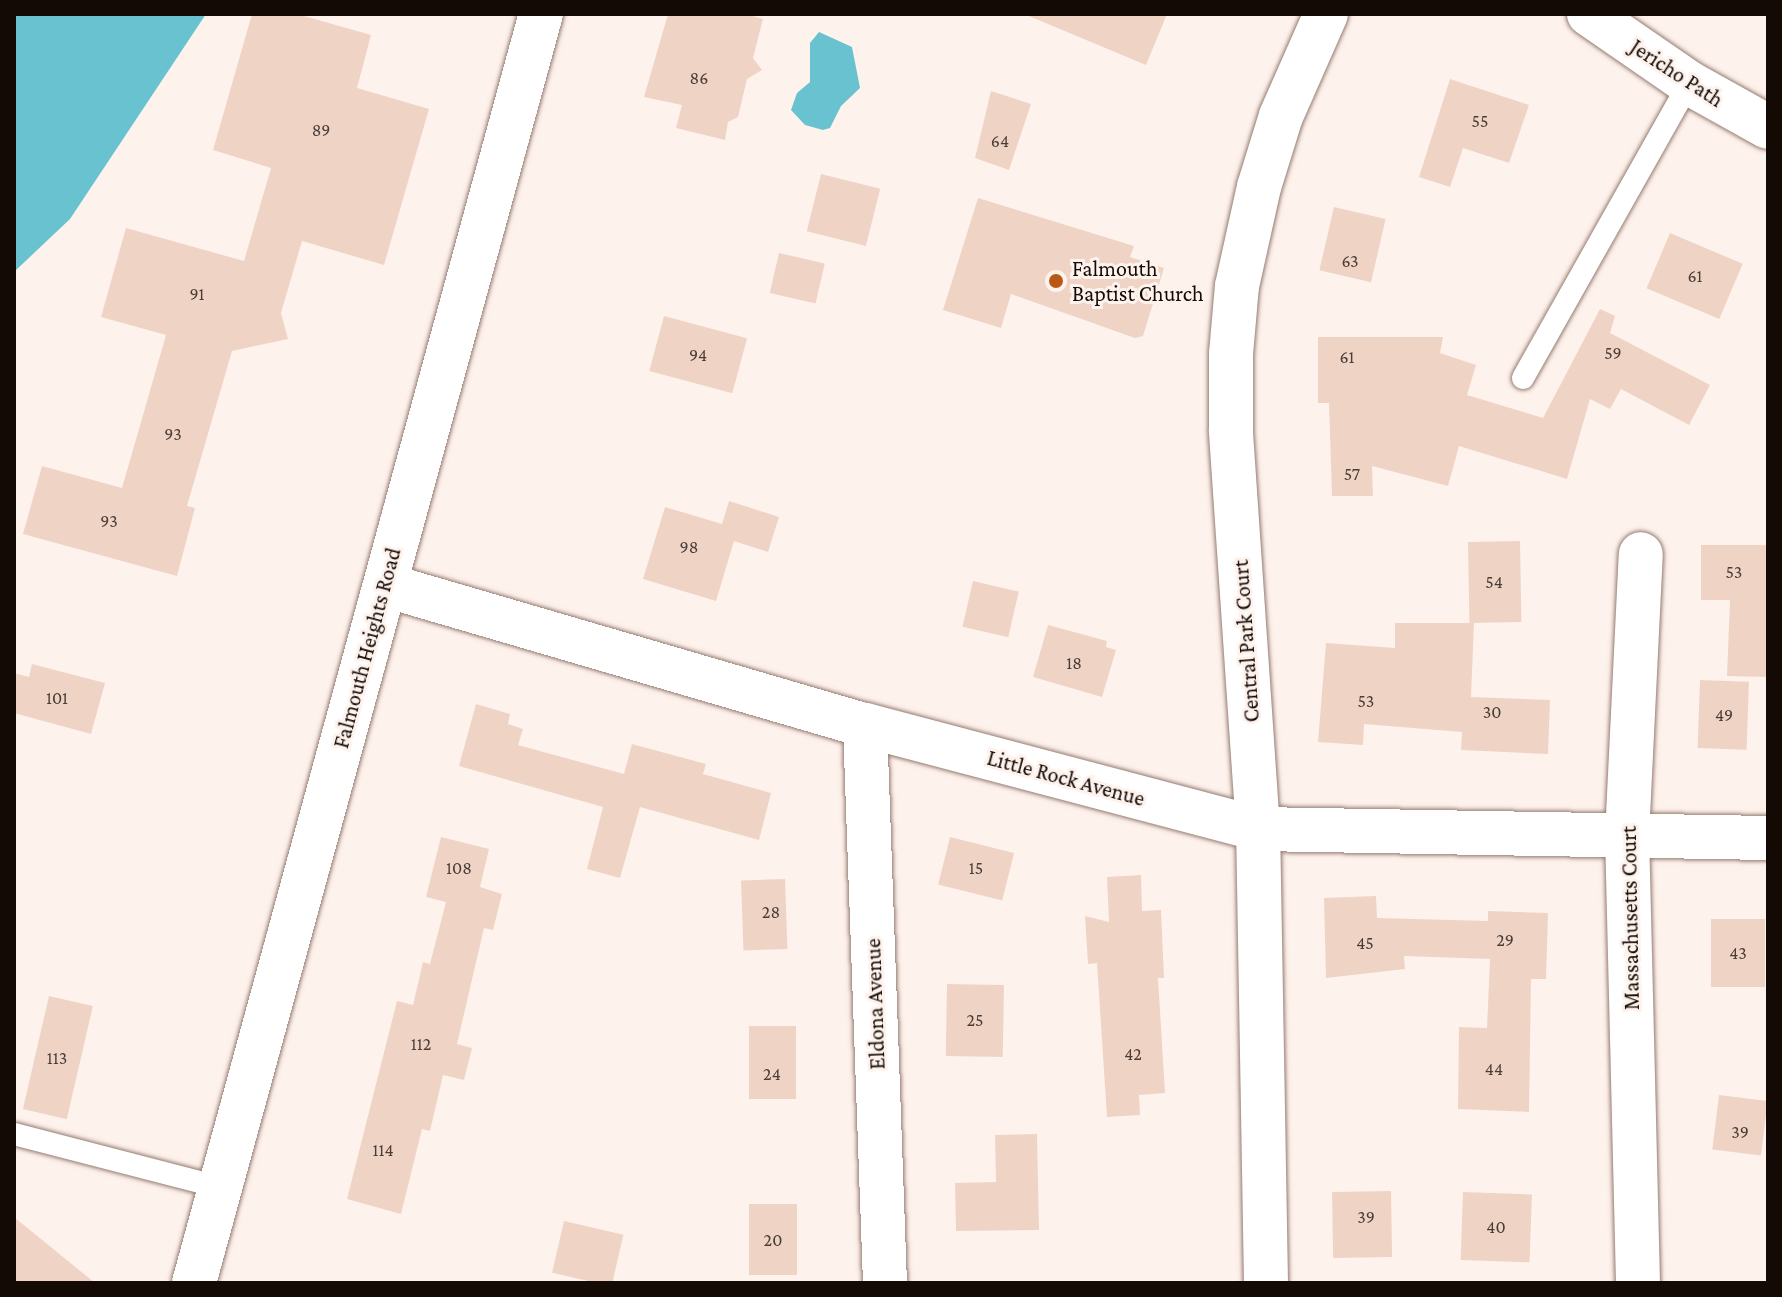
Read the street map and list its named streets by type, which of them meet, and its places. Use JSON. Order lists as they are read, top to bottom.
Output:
{
  "streets": {
    "street": [
      "Jericho Path",
      "Central Park Court",
      "Falmouth Heights Road",
      "Little Rock Avenue",
      "Massachusetts Court",
      "Eldona Avenue"
    ]
  },
  "crossings": [
    ["Central Park Court", "Little Rock Avenue"],
    ["Falmouth Heights Road", "Little Rock Avenue"],
    ["Little Rock Avenue", "Massachusetts Court"],
    ["Little Rock Avenue", "Eldona Avenue"]
  ],
  "places": ["Falmouth Baptist Church"],
  "house_numbers": [
    "86",
    "55",
    "89",
    "64",
    "63",
    "61",
    "91",
    "59",
    "94",
    "61",
    "93",
    "57",
    "93",
    "98",
    "53",
    "54",
    "18",
    "101",
    "53",
    "30",
    "49",
    "108",
    "15",
    "28",
    "29",
    "45",
    "43",
    "25",
    "112",
    "42",
    "113",
    "44",
    "24",
    "39",
    "114",
    "39",
    "40",
    "20"
  ]
}
